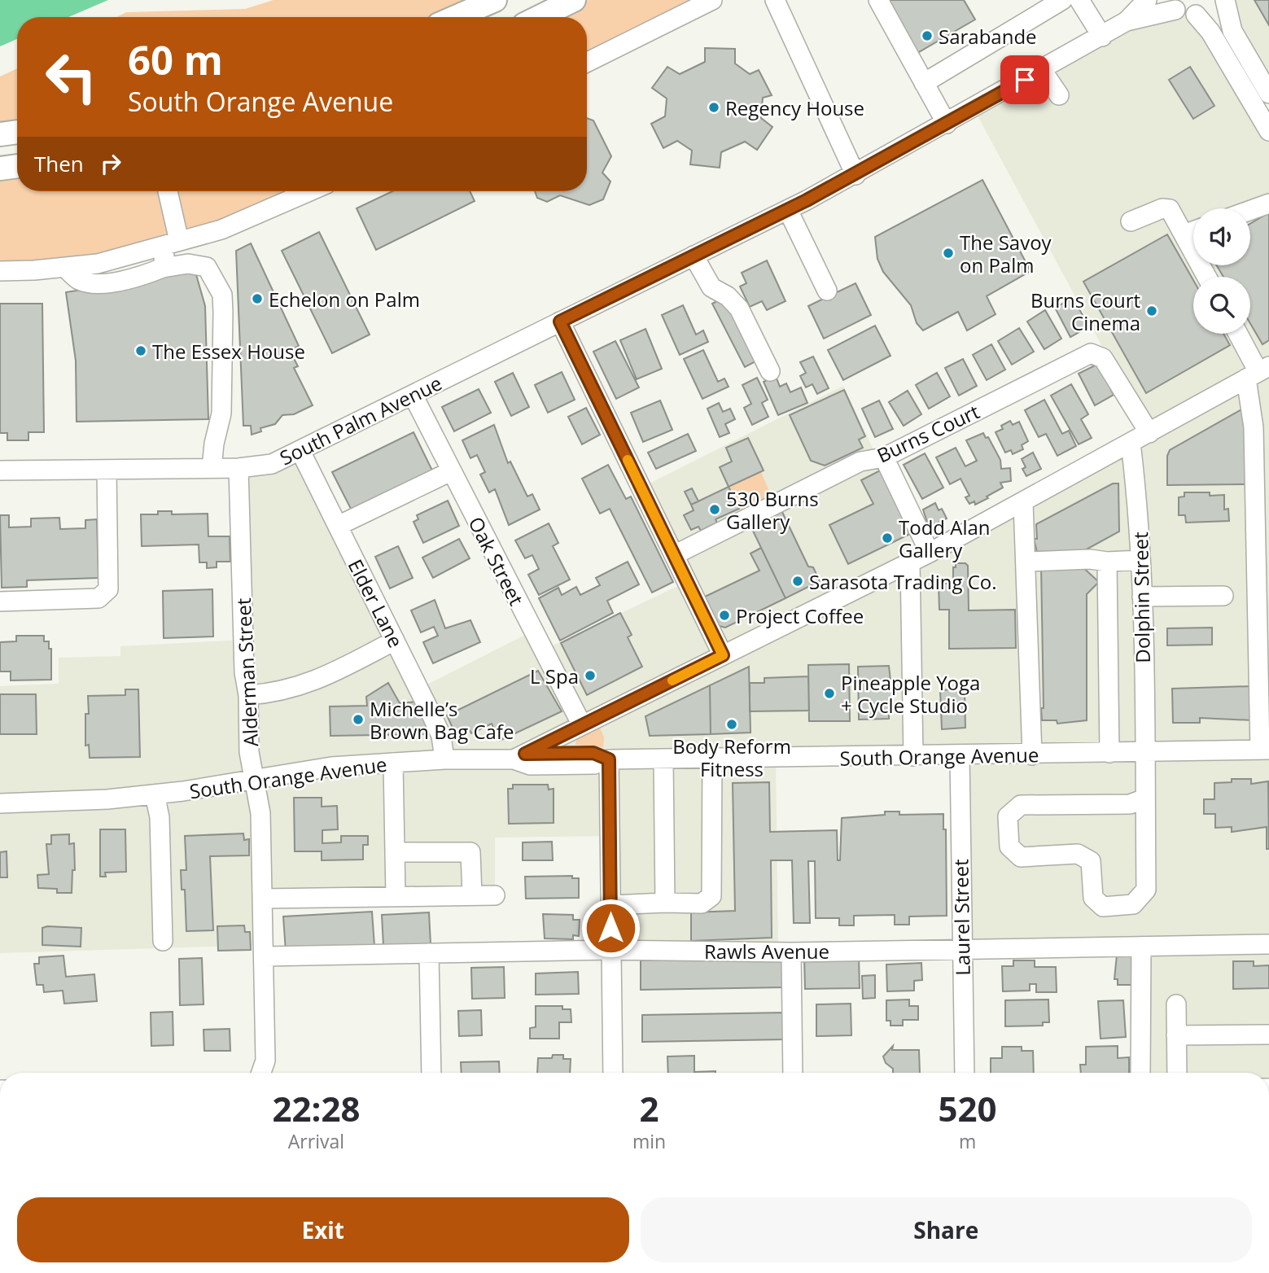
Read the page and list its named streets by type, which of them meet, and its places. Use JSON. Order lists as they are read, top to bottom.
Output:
{
  "streets": {
    "street": [
      "South Palm Avenue",
      "Burns Court",
      "Oak Street",
      "Dolphin Street",
      "Elder Lane",
      "Alderman Street",
      "South Orange Avenue",
      "Laurel Street",
      "Rawls Avenue"
    ]
  },
  "crossings": [
    ["South Palm Avenue", "Oak Street"],
    ["South Palm Avenue", "Elder Lane"],
    ["South Palm Avenue", "Alderman Street"],
    ["Dolphin Street", "South Orange Avenue"],
    ["Elder Lane", "South Orange Avenue"],
    ["Alderman Street", "South Orange Avenue"],
    ["Alderman Street", "Rawls Avenue"],
    ["South Orange Avenue", "Laurel Street"],
    ["Laurel Street", "Rawls Avenue"]
  ],
  "places": [
    "Sarabande",
    "Regency House",
    "The Savoy on Palm",
    "Echelon on Palm",
    "Burns Court Cinema",
    "The Essex House",
    "530 Burns Gallery",
    "Todd Alan Gallery",
    "Sarasota Trading Co.",
    "Project Coffee",
    "L Spa",
    "Pineapple Yoga + Cycle Studio",
    "Michelle’s Brown Bag Cafe",
    "Body Reform Fitness"
  ],
  "page": {
    "turn": ["60 m", "South Orange Avenue"],
    "then": "Then",
    "eta": [
      "22:28",
      "Arrival",
      "2",
      "min",
      "520",
      "m"
    ],
    "buttons": ["Exit", "Share"]
  }
}
